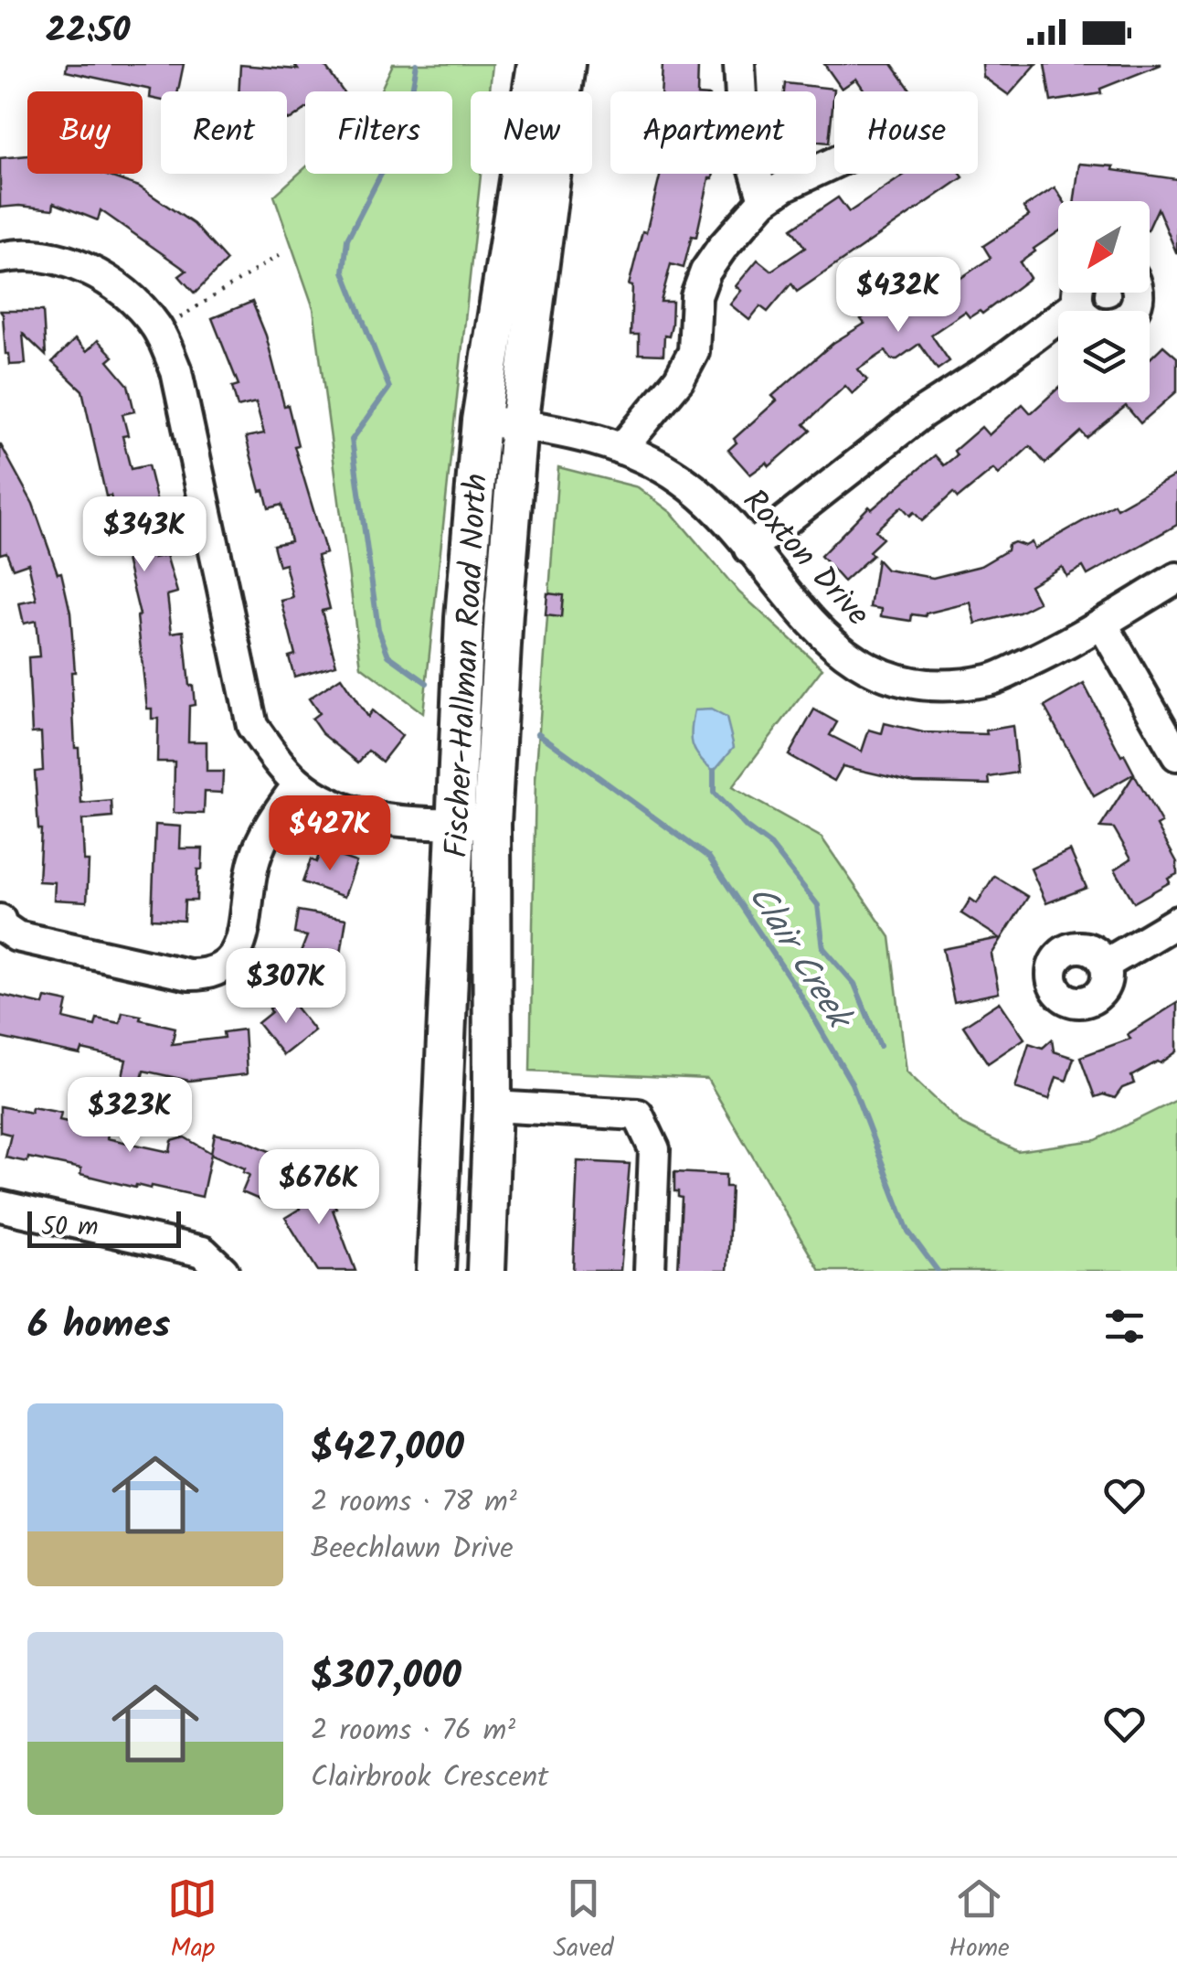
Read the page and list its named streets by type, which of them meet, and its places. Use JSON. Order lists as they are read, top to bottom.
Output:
{
  "streets": {
    "main road": ["Fischer-Hallman Road North"],
    "street": ["Roxton Drive"]
  },
  "crossings": [
    ["Roxton Drive", "Fischer-Hallman Road North"]
  ],
  "water": ["Clair Creek"],
  "scale_bar": "50 m",
  "north": "bottom left",
  "page": {
    "status": "22:50",
    "chip": [
      "Buy",
      "Rent",
      "Filters",
      "New",
      "Apartment",
      "House"
    ],
    "price": [
      "$432K",
      "$343K",
      "$427K",
      "$307K",
      "$323K",
      "$676K"
    ],
    "scale": "50 m",
    "heading": "6 homes",
    "list": [
      {
        "name": "$427,000",
        "note": "2 rooms · 78 m² · Beechlawn Drive"
      },
      {
        "name": "$307,000",
        "note": "2 rooms · 76 m² · Clairbrook Crescent"
      }
    ],
    "tabs": ["Map", "Saved", "Home"]
  }
}
